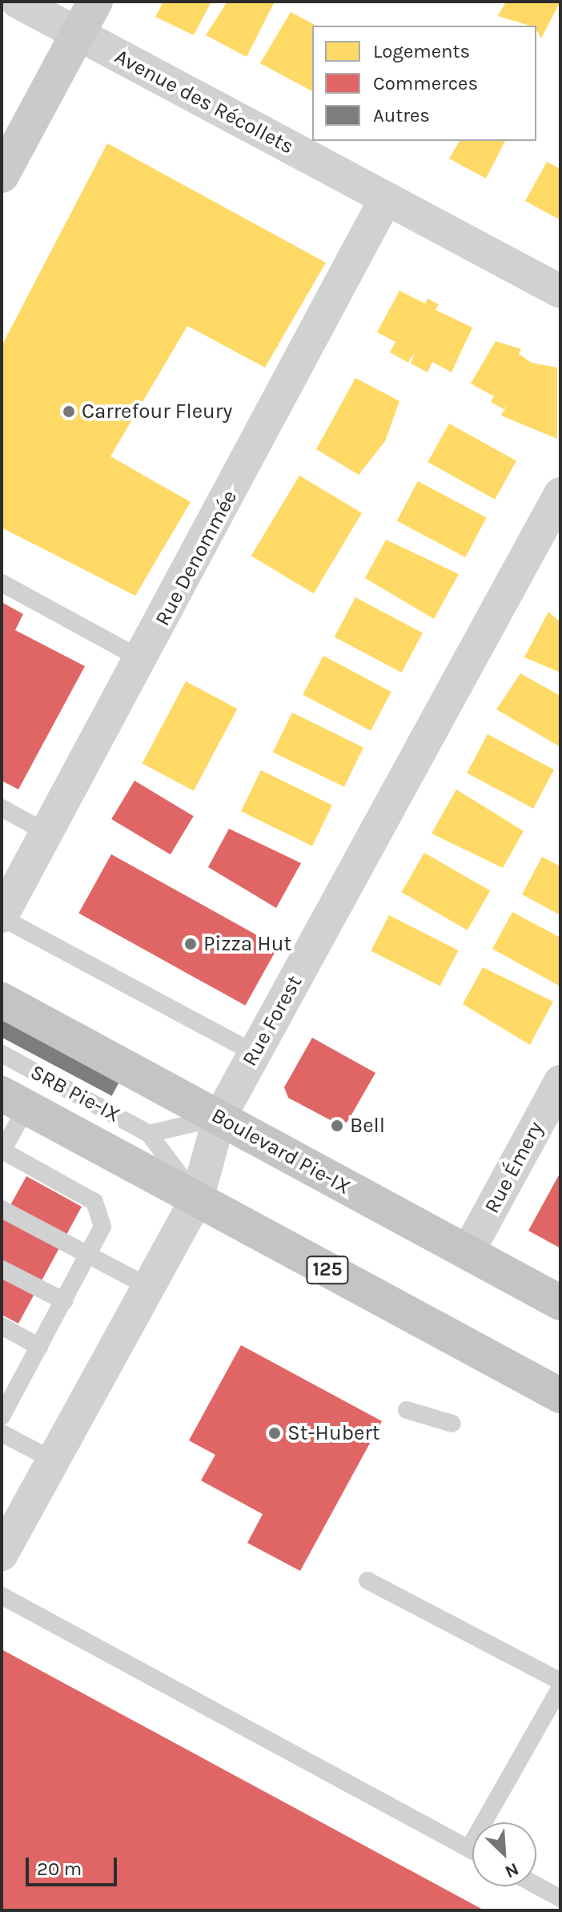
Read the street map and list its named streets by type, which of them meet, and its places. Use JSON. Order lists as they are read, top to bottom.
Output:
{
  "streets": {
    "main road": ["Boulevard Pie-IX", "125"],
    "street": [
      "Avenue des Récollets",
      "Rue Denommée",
      "Rue Forest",
      "Rue Émery"
    ],
    "lane": ["SRB Pie-IX"]
  },
  "crossings": [
    ["Avenue des Récollets", "Rue Denommée"],
    ["Rue Forest", "SRB Pie-IX"],
    ["Rue Forest", "Boulevard Pie-IX"],
    ["Rue Forest", "125"],
    ["SRB Pie-IX", "125"],
    ["Boulevard Pie-IX", "Rue Émery"]
  ],
  "places": [
    "Carrefour Fleury",
    "Pizza Hut",
    "Bell",
    "St-Hubert"
  ],
  "legend": ["Logements", "Commerces", "Autres"],
  "scale_bar": "20 m",
  "north": "bottom right"
}
